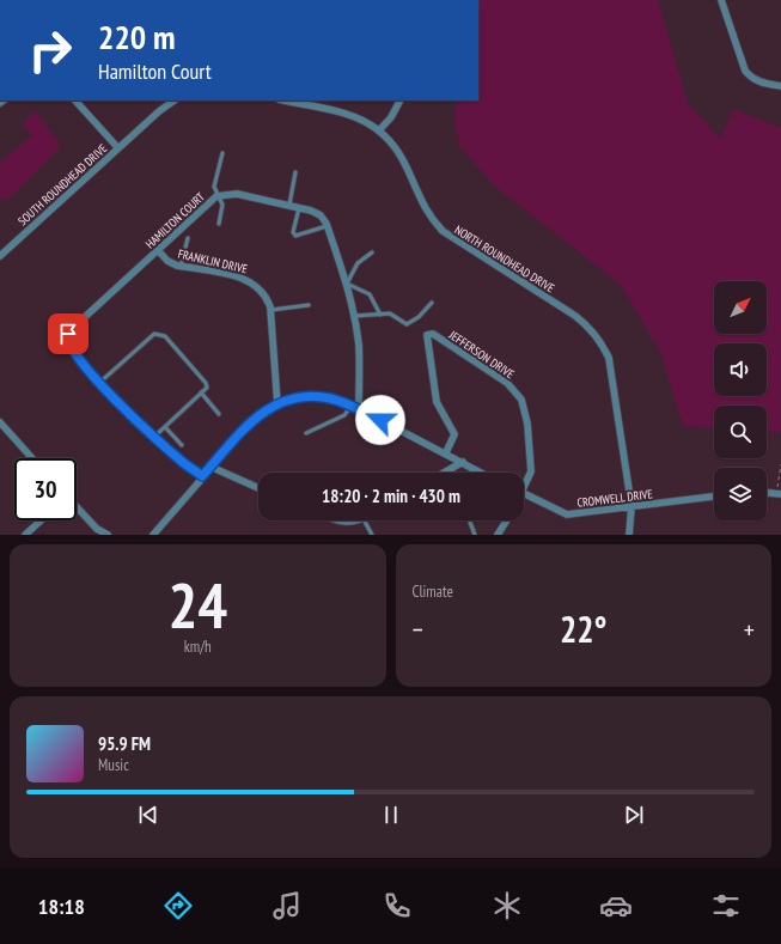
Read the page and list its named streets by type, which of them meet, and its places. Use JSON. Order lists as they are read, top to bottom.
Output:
{
  "streets": {
    "street": [
      "SOUTH ROUNDHEAD DRIVE",
      "HAMILTON COURT",
      "NORTH ROUNDHEAD DRIVE",
      "FRANKLIN DRIVE",
      "JEFFERSON DRIVE",
      "CROMWELL DRIVE"
    ]
  },
  "crossings": [
    ["HAMILTON COURT", "FRANKLIN DRIVE"],
    ["NORTH ROUNDHEAD DRIVE", "CROMWELL DRIVE"]
  ],
  "north": "top right",
  "page": {
    "turn": ["220 m", "Hamilton Court"],
    "limit": "30",
    "trip": "18:20 · 2 min · 430 m",
    "tile": [
      ["24", "km/h"],
      "Climate"
    ],
    "heat": ["−", "22°", "+"],
    "song": ["95.9 FM", "Music"],
    "tabs": "18:18"
  }
}
